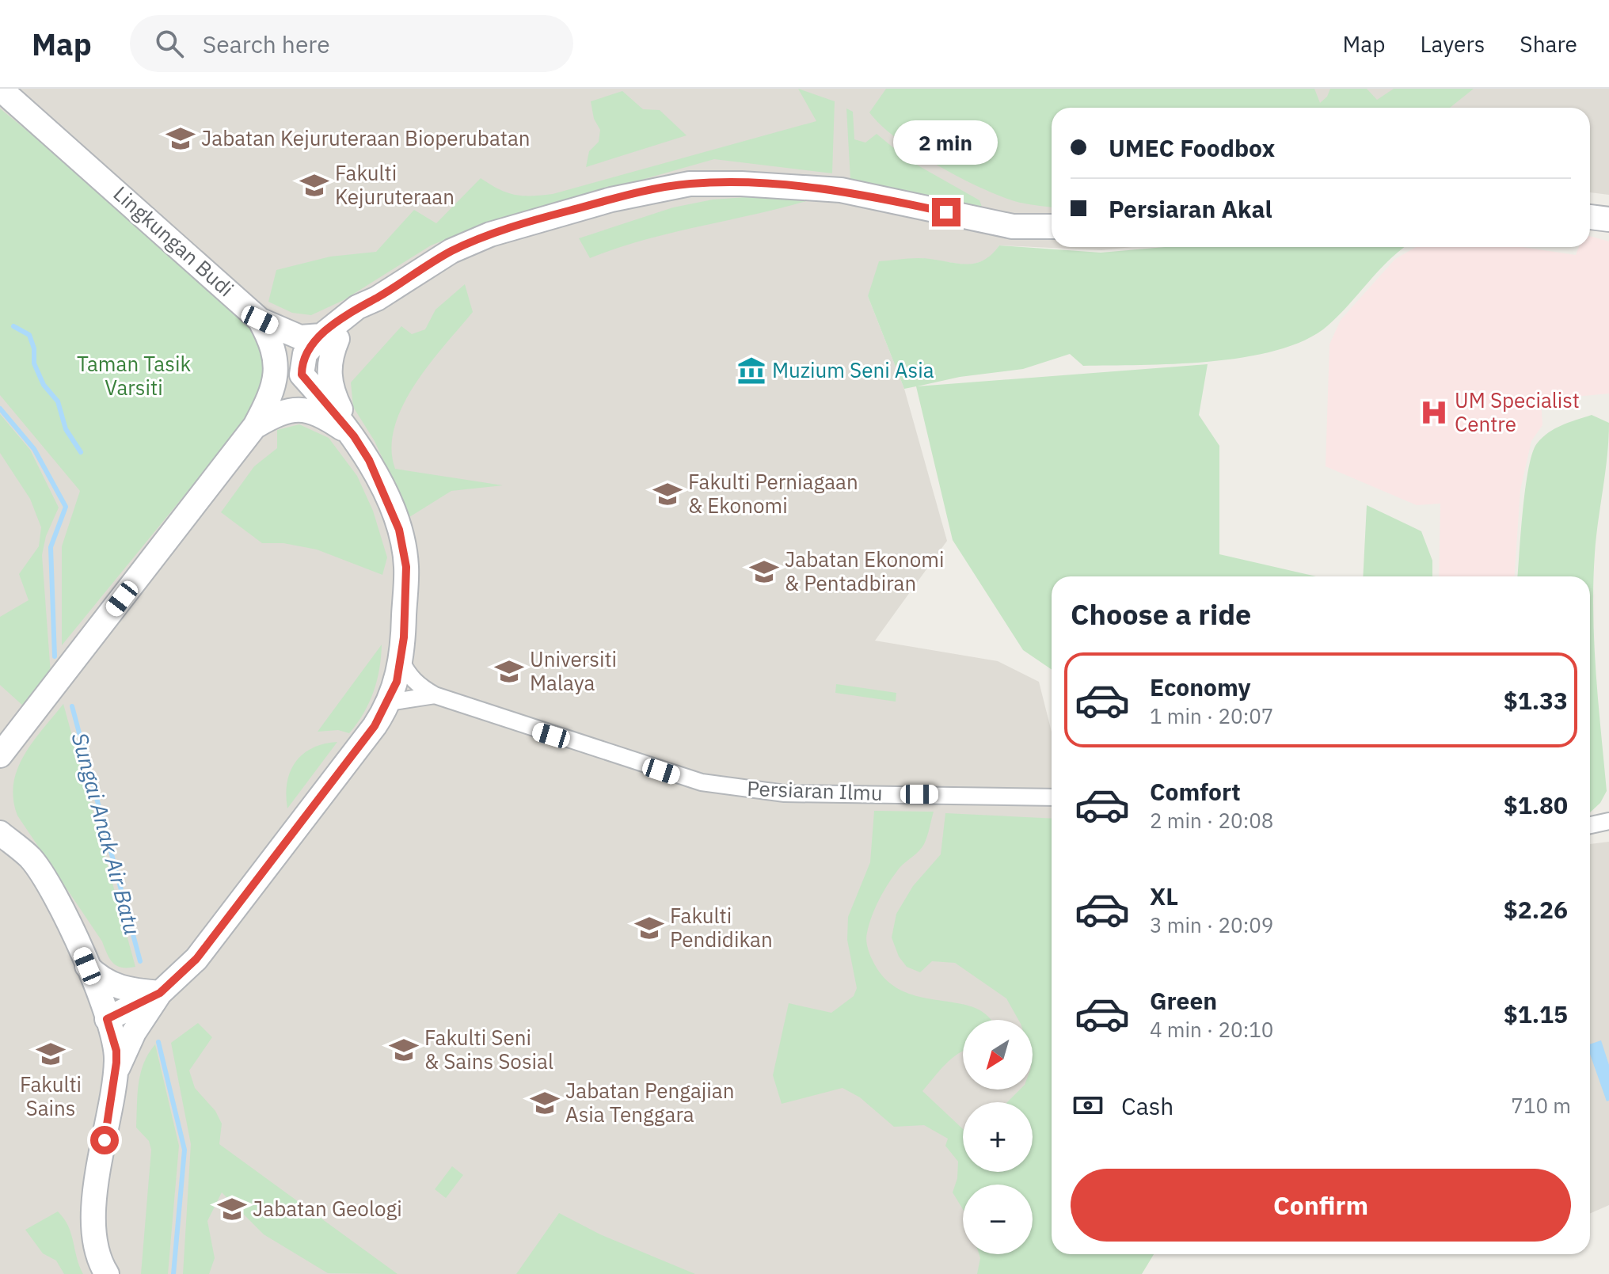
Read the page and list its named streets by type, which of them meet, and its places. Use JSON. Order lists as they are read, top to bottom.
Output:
{
  "streets": {
    "street": ["Lingkungan Budi", "Persiaran Ilmu"]
  },
  "water": ["Sungai Anak Air Batu"],
  "parks": ["Taman Tasik Varsiti"],
  "places": {
    "school or university": [
      "Jabatan Kejuruteraan Bioperubatan",
      "Fakulti Kejuruteraan",
      "Fakulti Perniagaan & Ekonomi",
      "Jabatan Ekonomi & Pentadbiran",
      "Universiti Malaya",
      "Fakulti Pendidikan",
      "Fakulti Seni & Sains Sosial",
      "Fakulti Sains",
      "Jabatan Pengajian Asia Tenggara",
      "Jabatan Geologi"
    ],
    "museum": ["Muzium Seni Asia"],
    "hospital": ["UM Specialist Centre"]
  },
  "north": "bottom left",
  "page": {
    "header": "Map",
    "search": "Search here",
    "nav": ["Map", "Layers", "Share"],
    "banner": ["UMEC Foodbox", "Persiaran Akal"],
    "bubble": "2 min",
    "heading": "Choose a ride",
    "list": [
      {
        "name": "Economy",
        "note": "1 min · 20:07",
        "value": "$1.33"
      },
      {
        "name": "Comfort",
        "note": "2 min · 20:08",
        "value": "$1.80"
      },
      {
        "name": "XL",
        "note": "3 min · 20:09",
        "value": "$2.26"
      },
      {
        "name": "Green",
        "note": "4 min · 20:10",
        "value": "$1.15"
      }
    ],
    "map_buttons": ["+", "−"],
    "pay": ["Cash", "710 m"],
    "buttons": "Confirm"
  }
}
